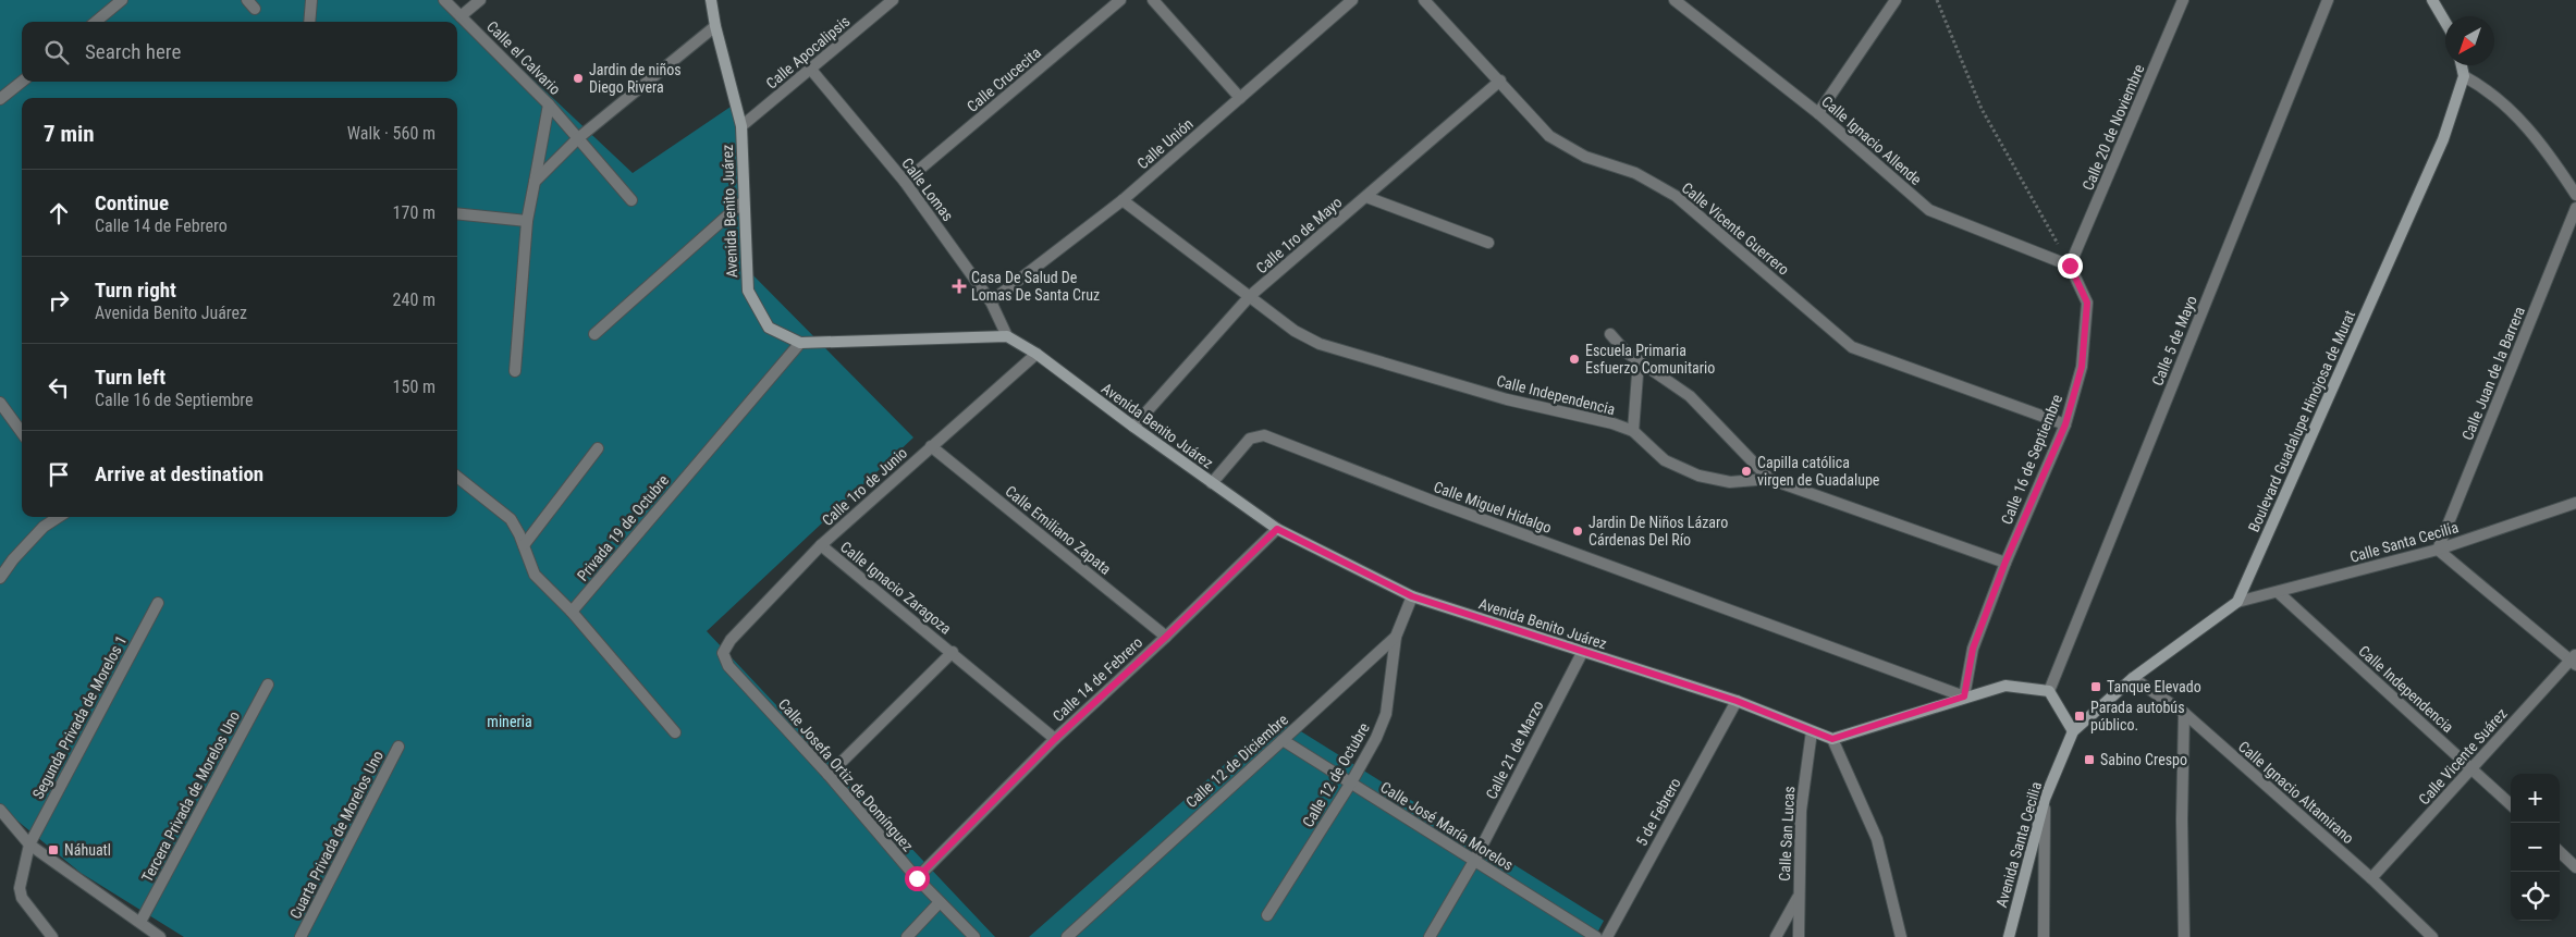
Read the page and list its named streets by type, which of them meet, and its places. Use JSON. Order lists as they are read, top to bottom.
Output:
{
  "streets": {
    "street": [
      "Calle Apocalipsis",
      "Calle el Calvario",
      "Calle Crucecita",
      "Calle 20 de Noviembre",
      "Calle Ignacio Allende",
      "Calle Unión",
      "Calle Lomas",
      "Avenida Benito Juárez",
      "Calle Vicente Guerrero",
      "Calle 1ro de Mayo",
      "Calle 5 de Mayo",
      "Calle Juan de la Barrera",
      "Calle Independencia",
      "Boulevard Guadalupe Hinojosa de Murat",
      "Calle 16 de Septiembre",
      "Calle 1ro de Junio",
      "Calle Miguel Hidalgo",
      "Privada 19 de Octubre",
      "Calle Emiliano Zapata",
      "Calle Santa Cecilia",
      "Calle Ignacio Zaragoza",
      "Calle 14 de Febrero",
      "Segunda Privada de Morelos 1",
      "Calle 21 de Marzo",
      "Calle Vicente Suárez",
      "Calle 12 de Diciembre",
      "Calle Josefa Ortiz de Domínguez",
      "Calle 12 de Octubre",
      "Calle Ignacio Altamirano",
      "Tercera Privada de Morelos Uno",
      "5 de Febrero",
      "Calle José María Morelos",
      "Calle San Lucas",
      "Cuarta Privada de Morelos Uno",
      "Avenida Santa Cecilia"
    ]
  },
  "crossings": [
    ["Calle Apocalipsis", "Calle Lomas"],
    ["Calle Apocalipsis", "Avenida Benito Juárez"],
    ["Calle Crucecita", "Calle Lomas"],
    ["Calle 20 de Noviembre", "Calle Ignacio Allende"],
    ["Calle 20 de Noviembre", "Calle 16 de Septiembre"],
    ["Calle Ignacio Allende", "Calle 16 de Septiembre"],
    ["Calle Unión", "Calle Lomas"],
    ["Calle Unión", "Calle Independencia"],
    ["Calle Lomas", "Avenida Benito Juárez"],
    ["Avenida Benito Juárez", "Calle 1ro de Mayo"],
    ["Avenida Benito Juárez", "Calle 1ro de Junio"],
    ["Avenida Benito Juárez", "Calle Miguel Hidalgo"],
    ["Avenida Benito Juárez", "Privada 19 de Octubre"],
    ["Avenida Benito Juárez", "Calle 14 de Febrero"],
    ["Avenida Benito Juárez", "Calle 21 de Marzo"],
    ["Avenida Benito Juárez", "Calle 12 de Diciembre"],
    ["Avenida Benito Juárez", "5 de Febrero"],
    ["Avenida Benito Juárez", "Calle San Lucas"],
    ["Calle Vicente Guerrero", "Calle 1ro de Mayo"],
    ["Calle Vicente Guerrero", "Calle 16 de Septiembre"],
    ["Calle 1ro de Mayo", "Calle Independencia"],
    ["Calle Juan de la Barrera", "Calle Santa Cecilia"],
    ["Calle Independencia", "Calle 16 de Septiembre"],
    ["Calle Independencia", "Calle Santa Cecilia"],
    ["Calle Independencia", "Calle Vicente Suárez"],
    ["Boulevard Guadalupe Hinojosa de Murat", "Calle Santa Cecilia"],
    ["Boulevard Guadalupe Hinojosa de Murat", "Calle Ignacio Altamirano"],
    ["Boulevard Guadalupe Hinojosa de Murat", "Avenida Santa Cecilia"],
    ["Calle 16 de Septiembre", "Calle Miguel Hidalgo"],
    ["Calle 1ro de Junio", "Calle Emiliano Zapata"],
    ["Calle 1ro de Junio", "Calle Ignacio Zaragoza"],
    ["Calle 1ro de Junio", "Calle Josefa Ortiz de Domínguez"],
    ["Calle Emiliano Zapata", "Calle 14 de Febrero"],
    ["Calle Ignacio Zaragoza", "Calle 14 de Febrero"],
    ["Calle Ignacio Zaragoza", "Calle Josefa Ortiz de Domínguez"],
    ["Calle 14 de Febrero", "Calle Josefa Ortiz de Domínguez"],
    ["Calle 21 de Marzo", "Calle José María Morelos"],
    ["Calle Vicente Suárez", "Calle Ignacio Altamirano"],
    ["Calle 12 de Diciembre", "Calle 12 de Octubre"],
    ["Calle 12 de Diciembre", "Calle José María Morelos"],
    ["Calle 12 de Octubre", "Calle José María Morelos"]
  ],
  "parks": ["mineria"],
  "places": {
    "other": [
      "Jardin de niños Diego Rivera",
      "Escuela Primaria Esfuerzo Comunitario",
      "Capilla católica virgen de Guadalupe",
      "Jardin De Niños Lázaro Cárdenas Del Río"
    ],
    "health": ["Casa De Salud De Lomas De Santa Cruz"],
    "transit": [
      "Tanque Elevado",
      "Parada autobús público.",
      "Sabino Crespo",
      "Náhuatl"
    ]
  },
  "north": "bottom left",
  "page": {
    "search": "Search here",
    "heading": ["7 min", "Walk · 560 m"],
    "list": [
      ["Continue", "Calle 14 de Febrero", "170 m"],
      ["Turn right", "Avenida Benito Juárez", "240 m"],
      ["Turn left", "Calle 16 de Septiembre", "150 m"],
      "Arrive at destination"
    ],
    "map_buttons": ["+", "−"]
  }
}
